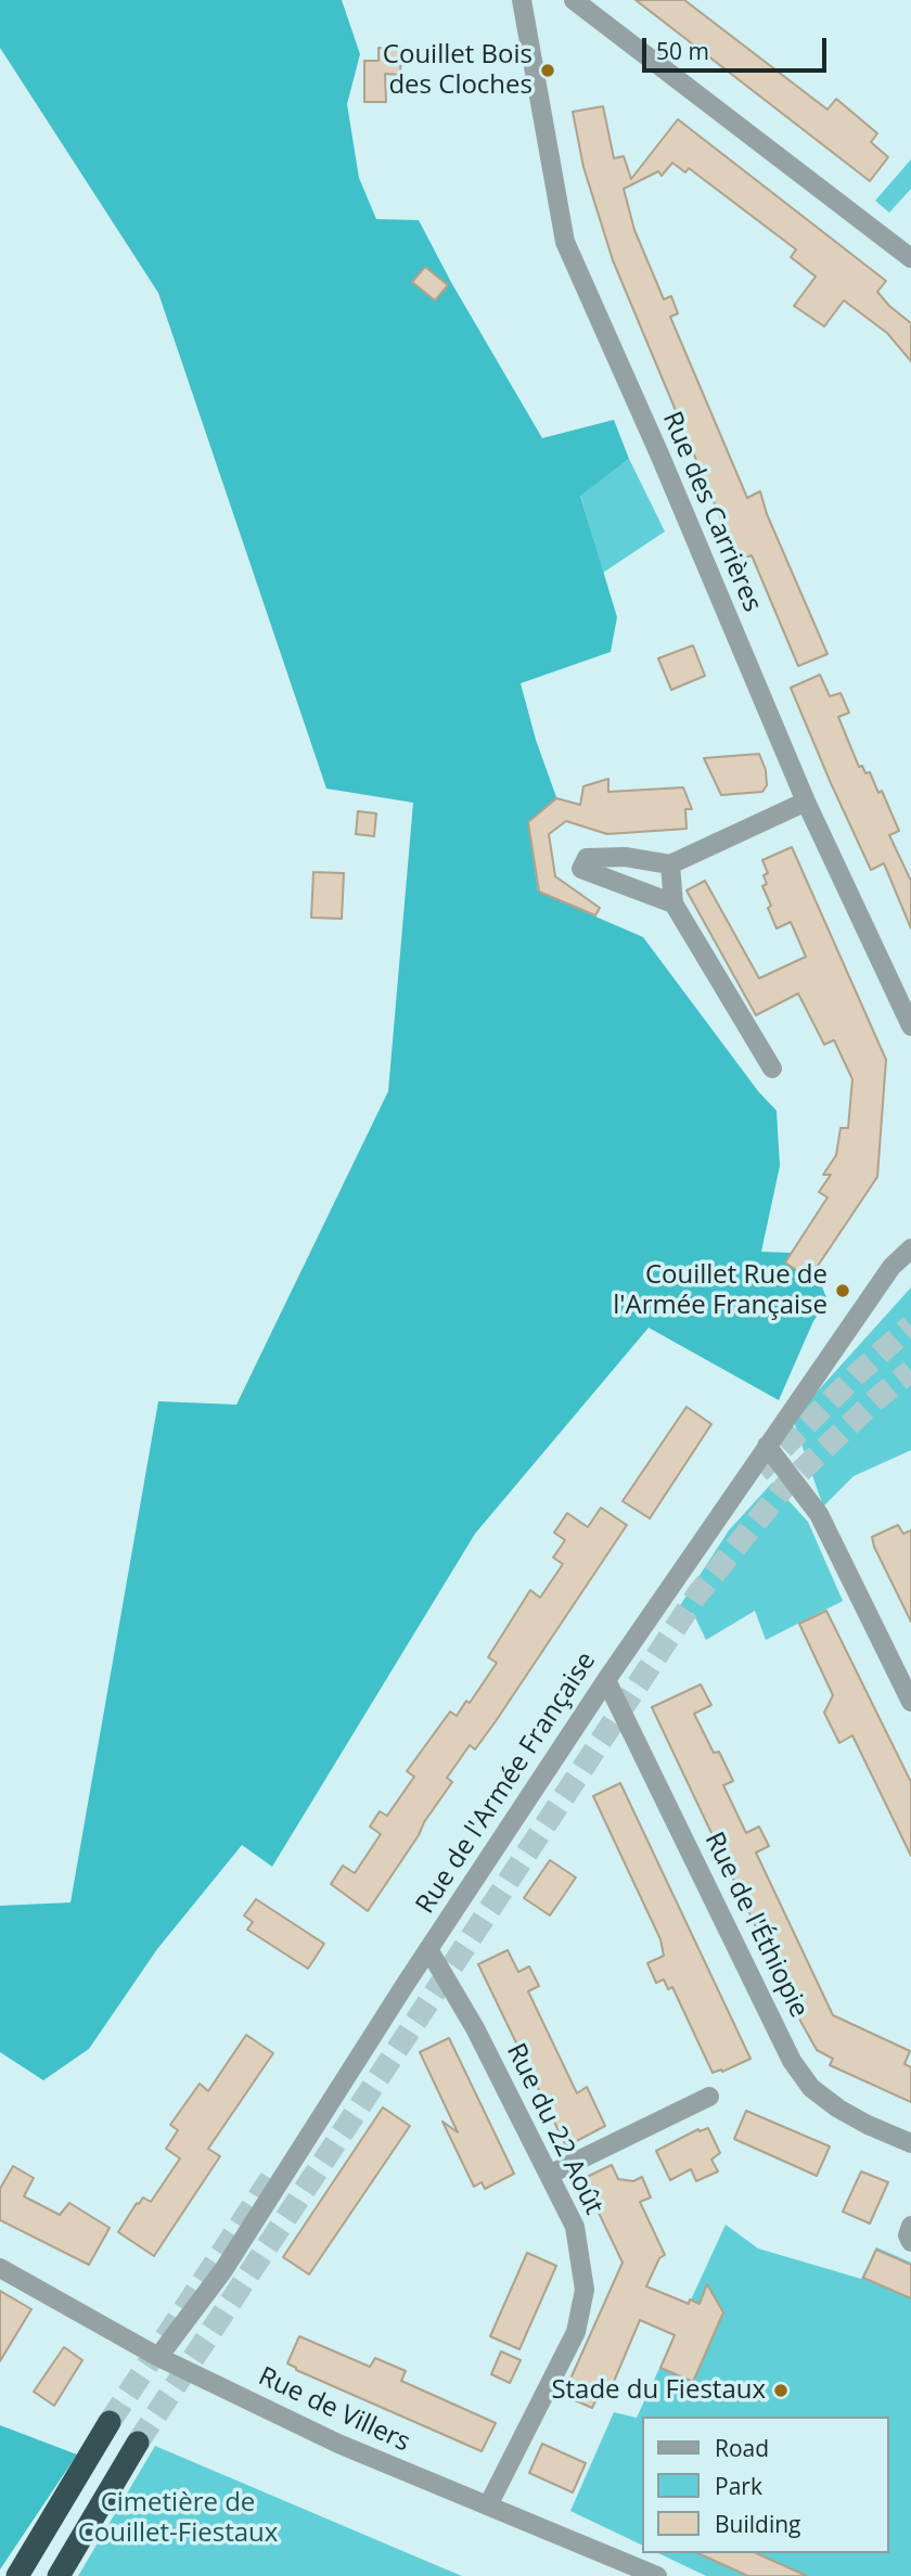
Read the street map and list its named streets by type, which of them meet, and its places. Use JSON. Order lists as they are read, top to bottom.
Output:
{
  "streets": {
    "street": [
      "Rue des Carrières",
      "Rue de l'Armée Française",
      "Rue de l'Éthiopie",
      "Rue du 22 Août",
      "Rue de Villers"
    ]
  },
  "crossings": [
    ["Rue de l'Armée Française", "Rue de l'Éthiopie"],
    ["Rue de l'Armée Française", "Rue du 22 Août"],
    ["Rue de l'Armée Française", "Rue de Villers"],
    ["Rue du 22 Août", "Rue de Villers"]
  ],
  "parks": ["Cimetière de Couillet-Fiestaux"],
  "places": ["Couillet Bois des Cloches", "Couillet Rue de l'Armée Française", "Stade du Fiestaux"],
  "legend": ["Road", "Park", "Building"],
  "scale_bar": "50 m"
}
